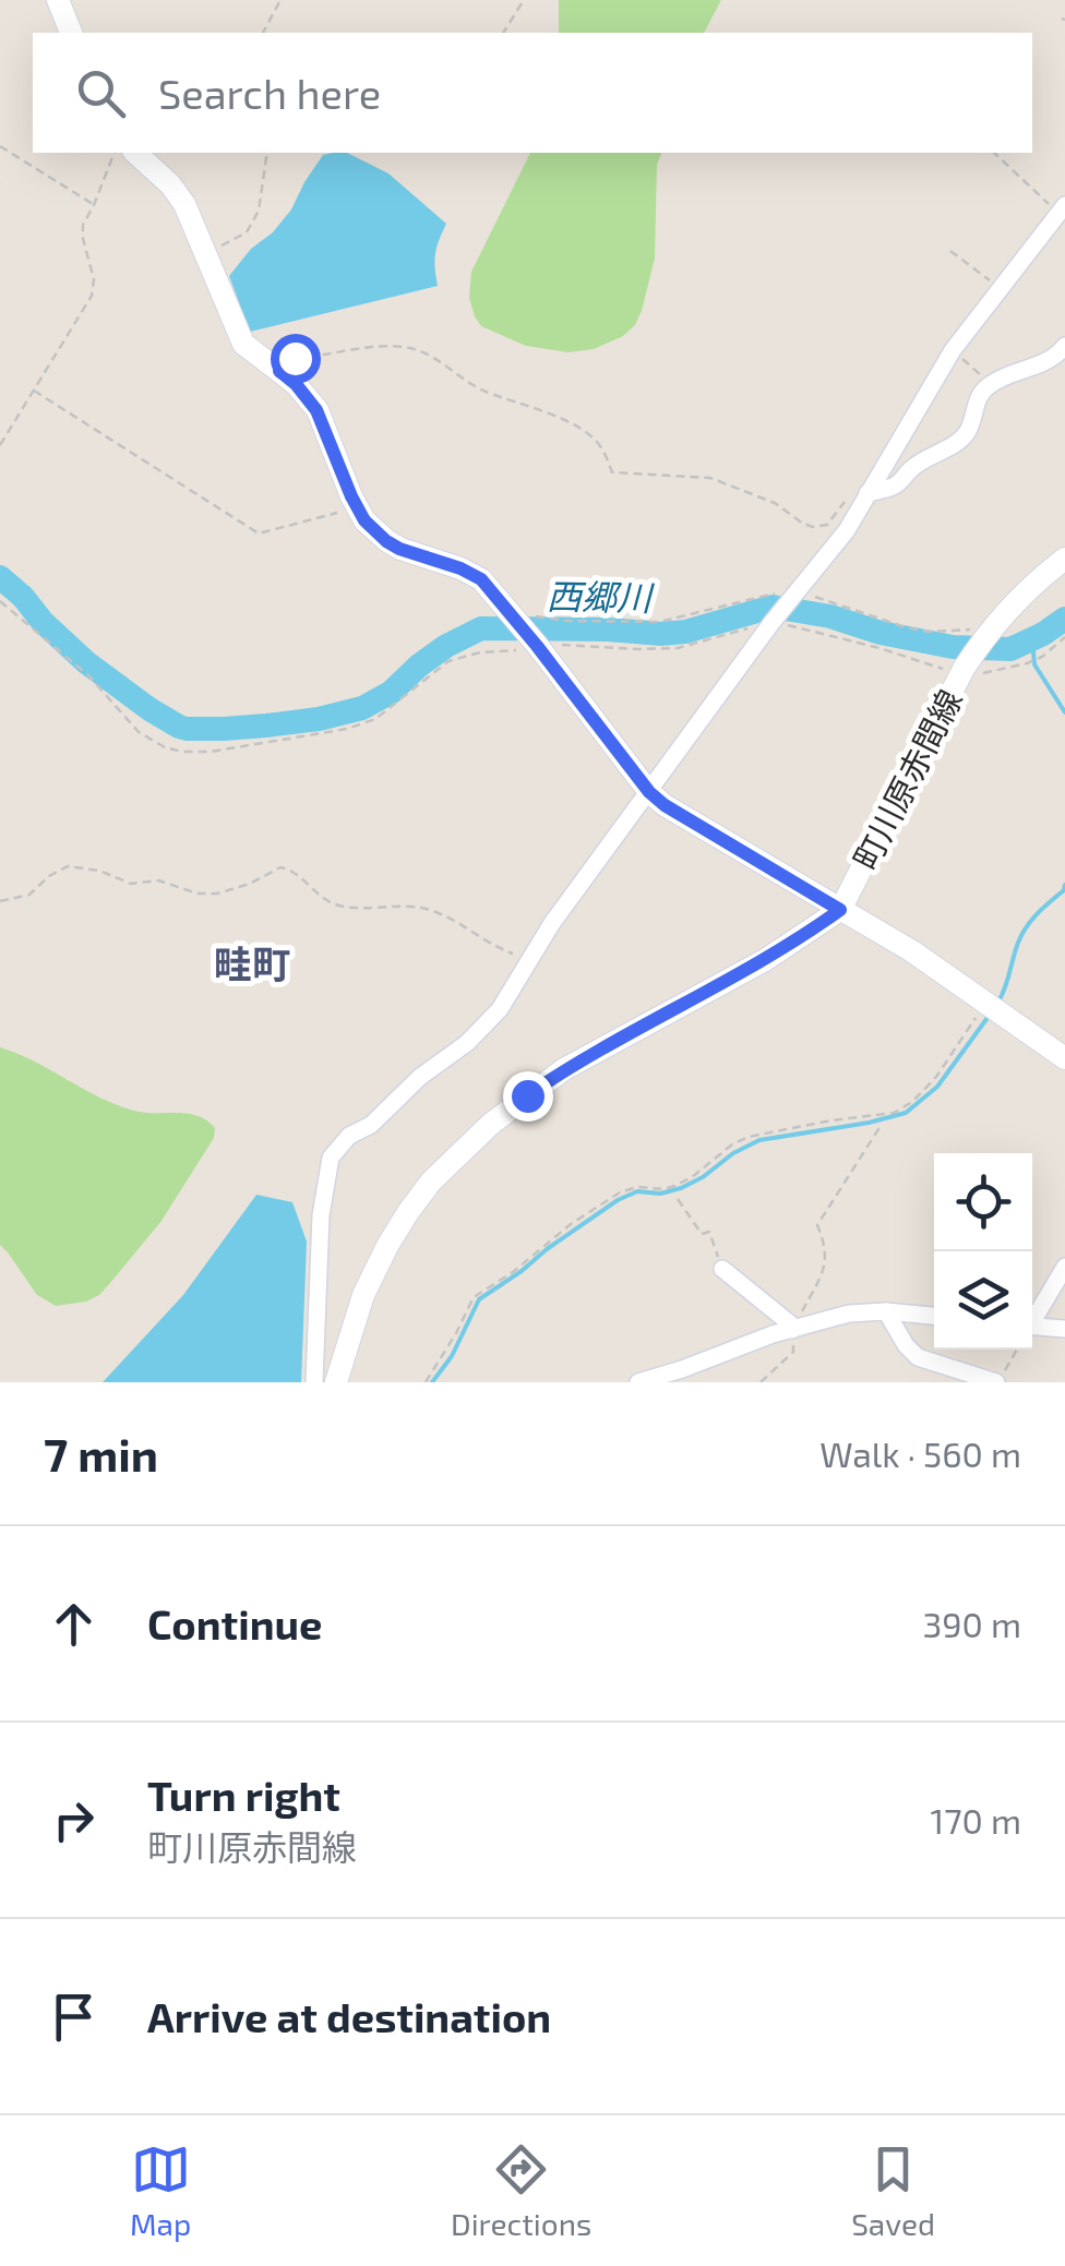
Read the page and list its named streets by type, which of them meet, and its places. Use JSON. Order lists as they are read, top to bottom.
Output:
{
  "streets": {
    "main road": ["町川原赤間線"]
  },
  "districts": ["畦町"],
  "water": ["西郷川"],
  "page": {
    "search": "Search here",
    "heading": ["7 min", "Walk · 560 m"],
    "list": [
      ["Continue", "390 m"],
      ["Turn right", "町川原赤間線", "170 m"],
      "Arrive at destination"
    ],
    "nav": ["Map", "Directions", "Saved"]
  }
}
